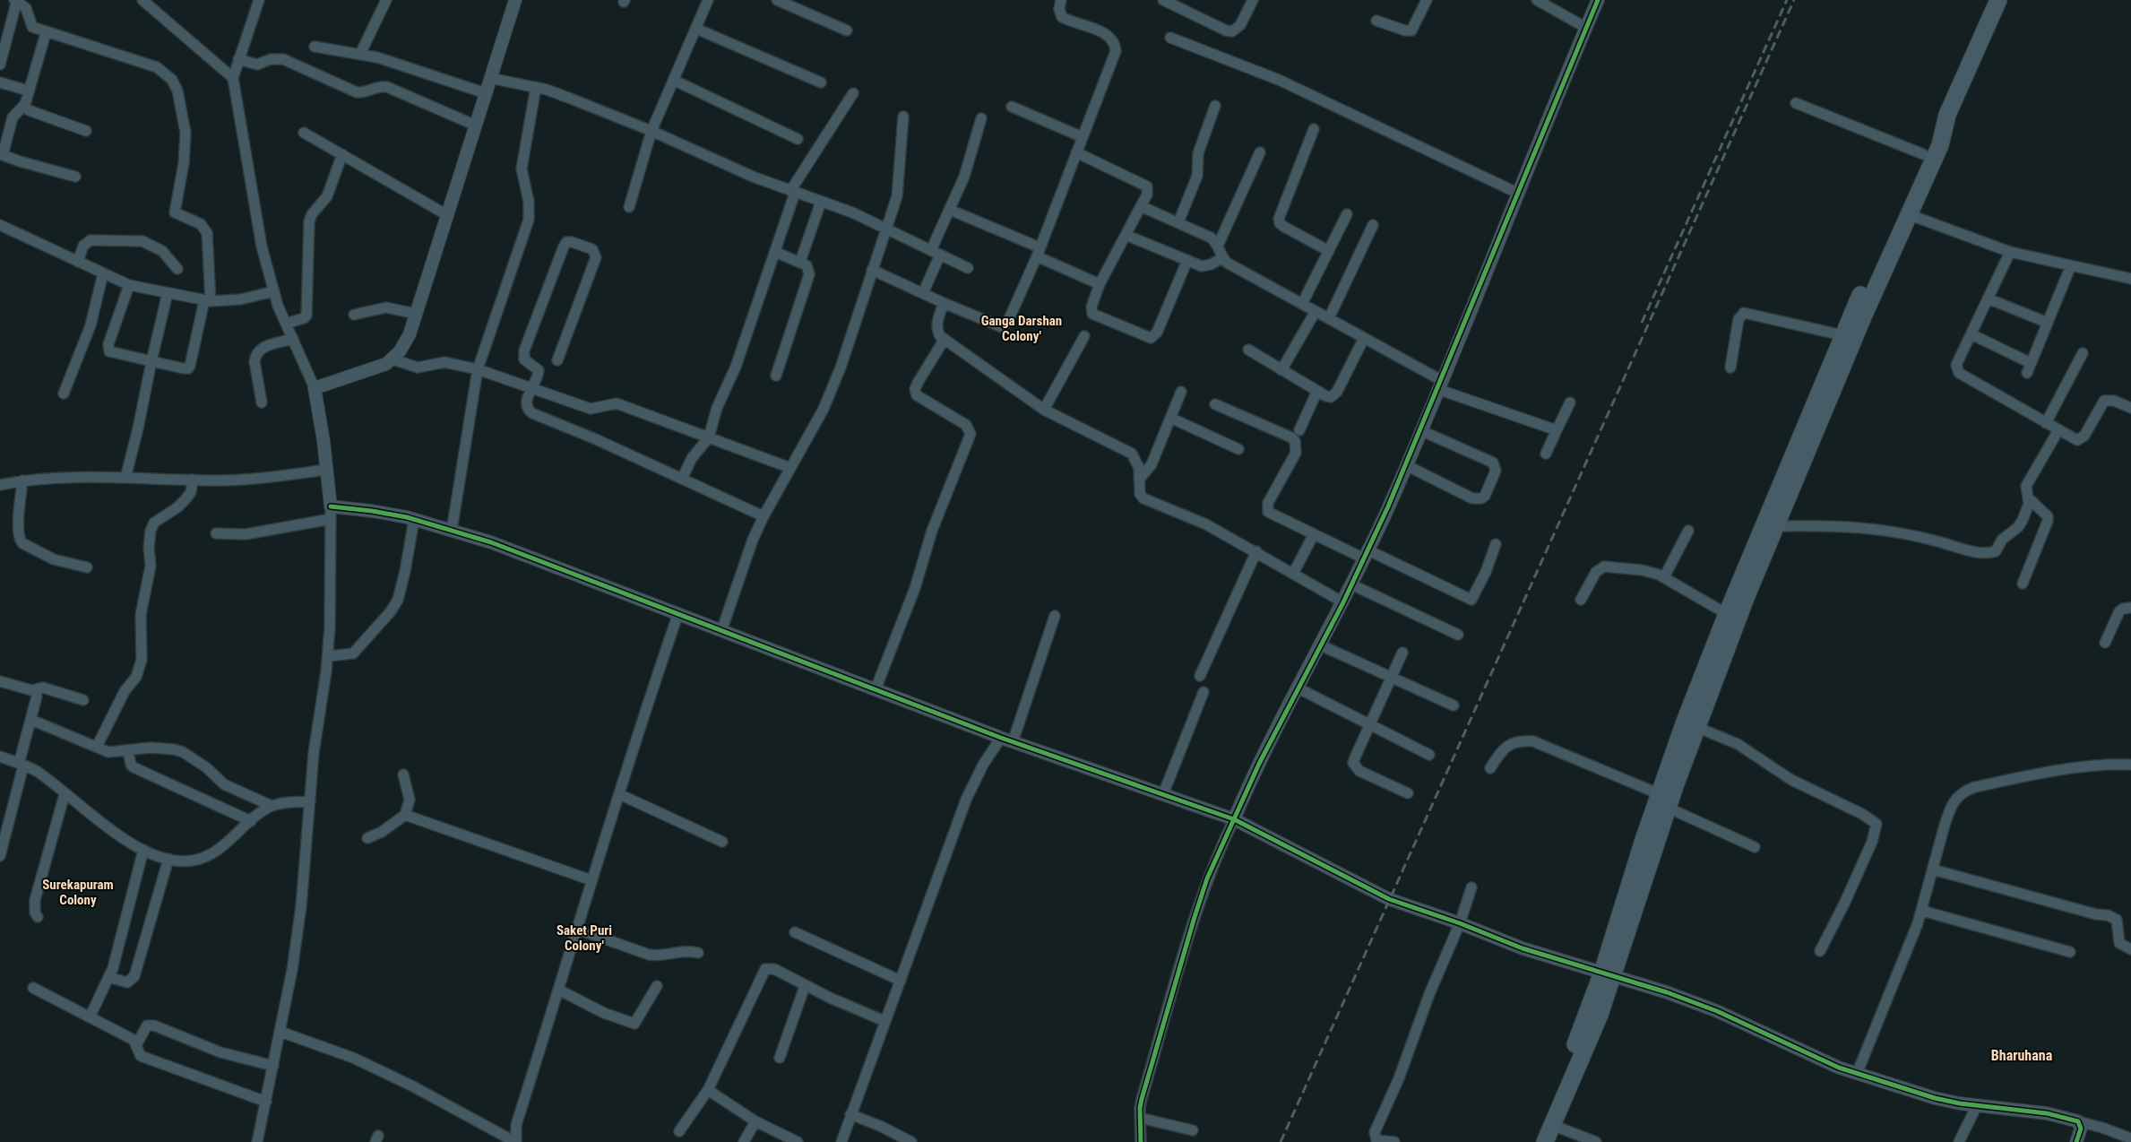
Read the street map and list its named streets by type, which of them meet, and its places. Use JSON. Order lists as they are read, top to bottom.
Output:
{
  "districts": [
    "Ganga Darshan Colony'",
    "Surekapuram Colony",
    "Saket Puri Colony'",
    "Bharuhana"
  ]
}
